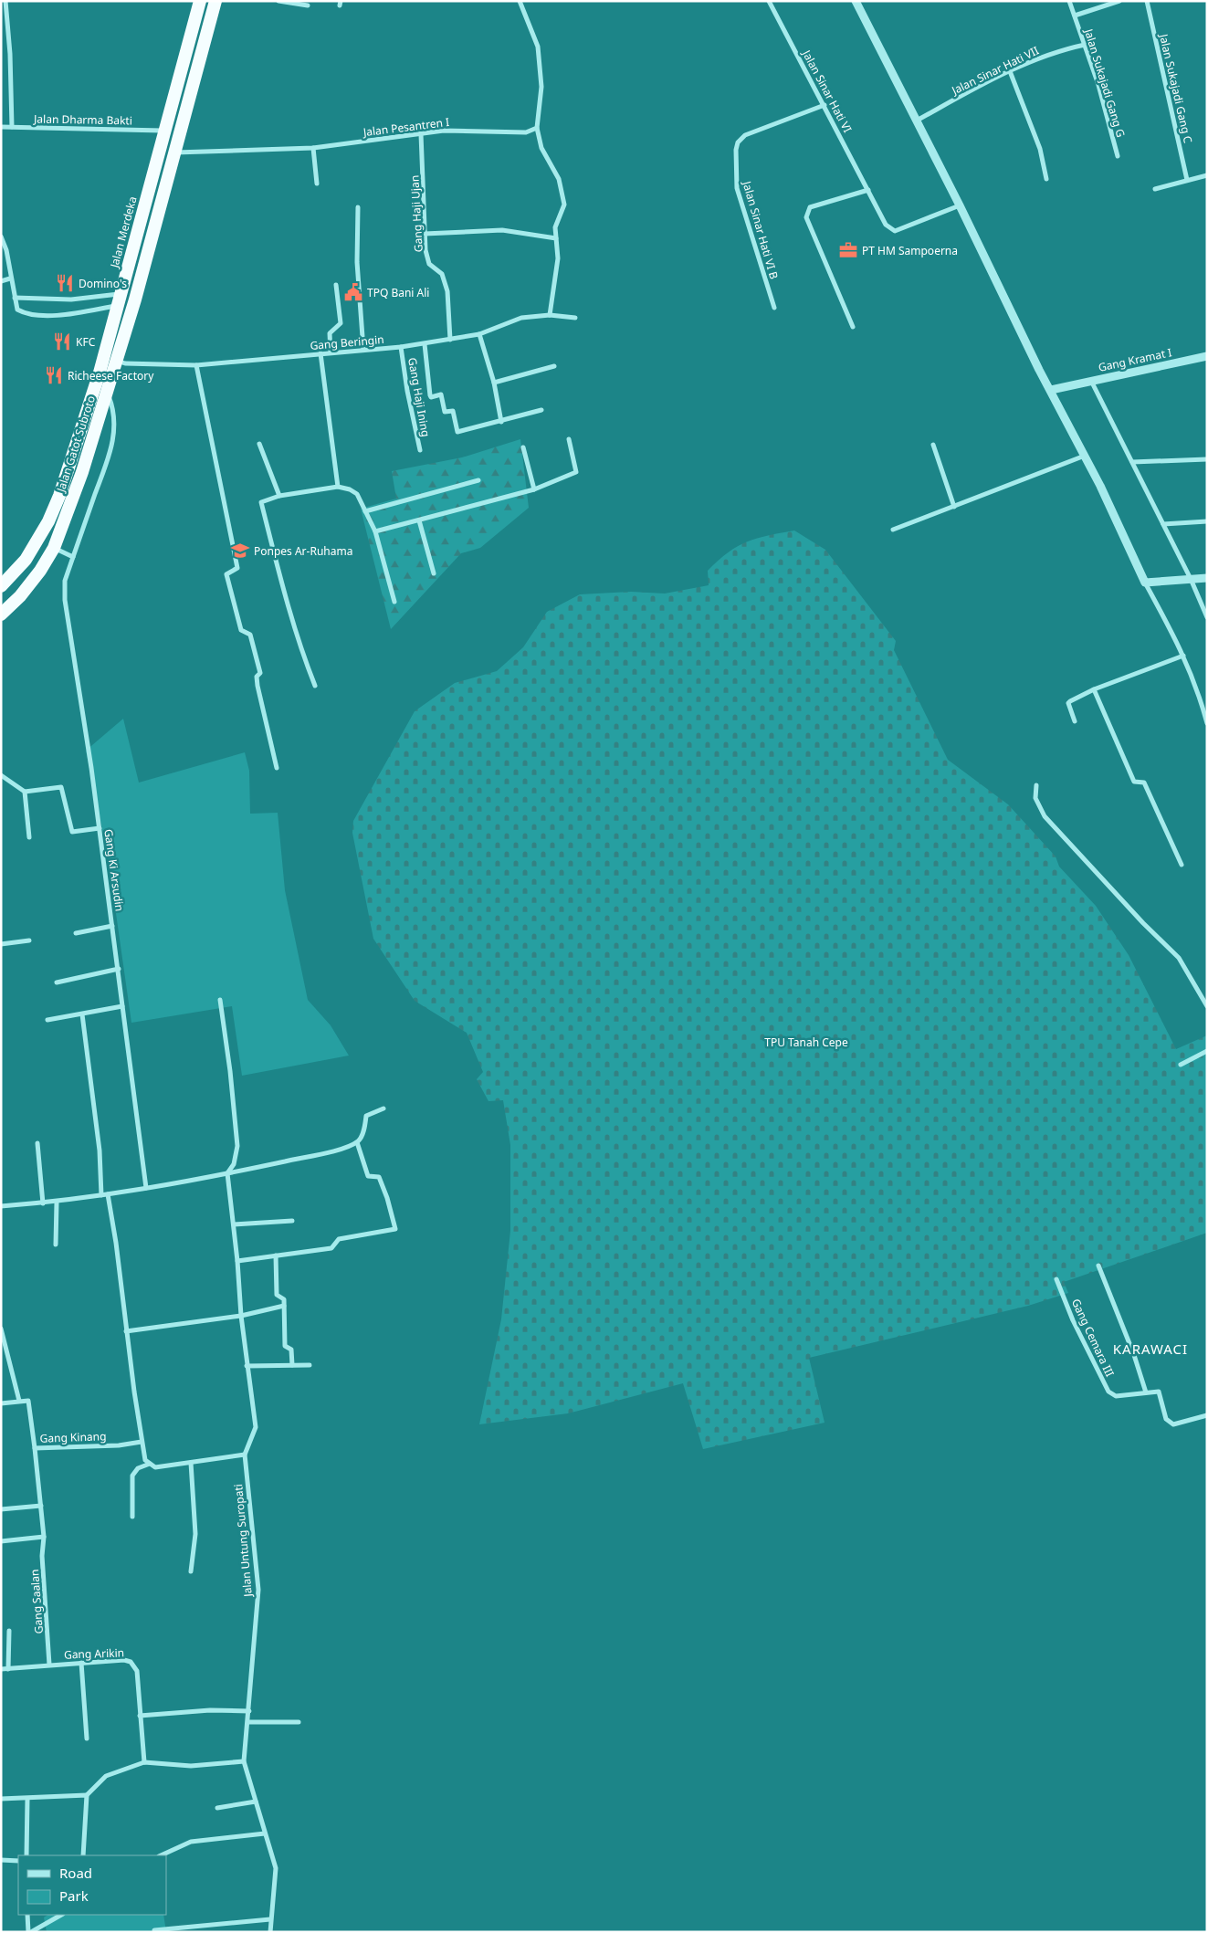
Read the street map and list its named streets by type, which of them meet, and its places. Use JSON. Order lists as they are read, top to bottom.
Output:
{
  "streets": {
    "highway": ["Jalan Merdeka", "Jalan Gatot Subroto"],
    "street": [
      "Jalan Sinar Hati VII",
      "Jalan Sukajadi Gang G",
      "Jalan Sukajadi Gang C",
      "Jalan Sinar Hati VI",
      "Jalan Dharma Bakti",
      "Jalan Pesantren I",
      "Gang Haji Ujan",
      "Jalan Sinar Hati VI B",
      "Gang Beringin",
      "Gang Kramat I",
      "Gang Haji Ining",
      "Gang Ki Arsudin",
      "Gang Cemara III",
      "Gang Kinang",
      "Jalan Untung Suropati",
      "Gang Saalan",
      "Gang Arikin"
    ]
  },
  "crossings": [
    ["Jalan Sinar Hati VII", "Jalan Sukajadi Gang G"],
    ["Jalan Sinar Hati VI", "Jalan Sinar Hati VI B"],
    ["Jalan Dharma Bakti", "Jalan Merdeka"],
    ["Jalan Pesantren I", "Gang Haji Ujan"],
    ["Jalan Pesantren I", "Jalan Gatot Subroto"],
    ["Gang Haji Ujan", "Gang Beringin"],
    ["Gang Beringin", "Gang Haji Ining"],
    ["Gang Beringin", "Jalan Gatot Subroto"],
    ["Jalan Gatot Subroto", "Gang Ki Arsudin"],
    ["Gang Kinang", "Gang Saalan"],
    ["Gang Saalan", "Gang Arikin"]
  ],
  "districts": ["KARAWACI"],
  "parks": ["TPU Tanah Cepe"],
  "places": {
    "office": ["PT HM Sampoerna"],
    "restaurant": ["Domino's", "KFC", "Richeese Factory"],
    "public building": ["TPQ Bani Ali"],
    "school or university": ["Ponpes Ar-Ruhama"]
  },
  "legend": ["Road", "Park"]
}
